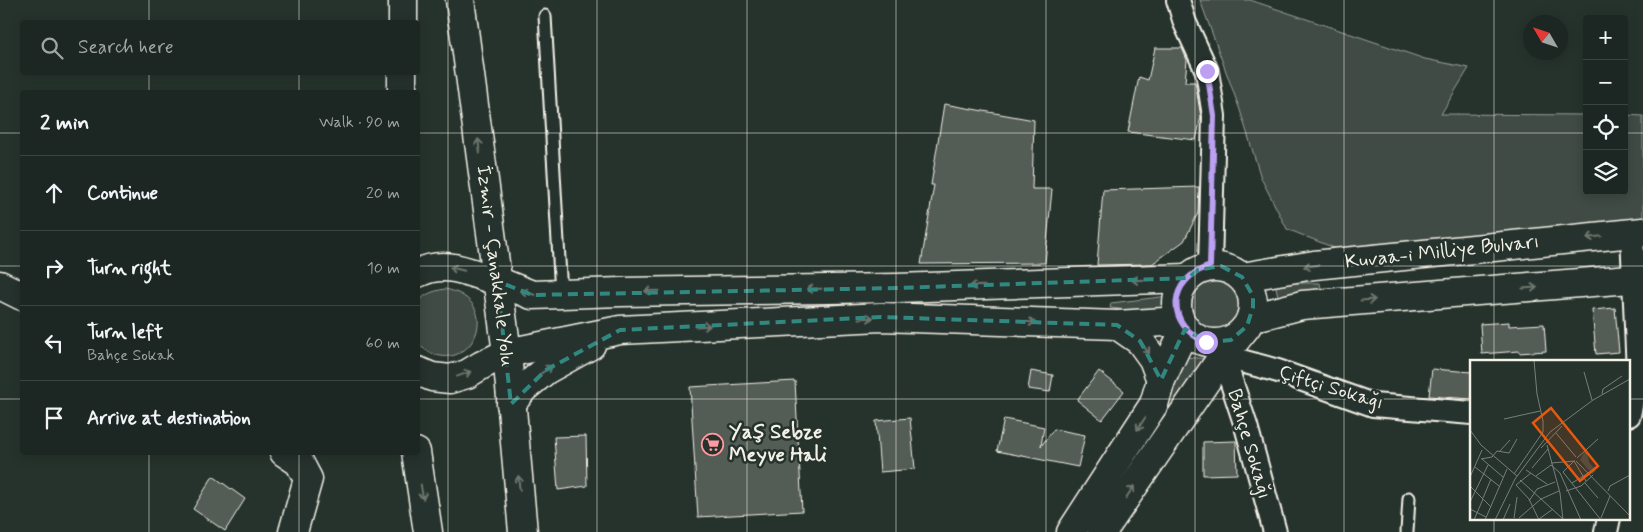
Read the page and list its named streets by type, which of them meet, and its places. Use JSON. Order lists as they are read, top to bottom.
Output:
{
  "streets": {
    "main road": ["Kuvaa-i Milliye Bulvarı", "İzmir - Çanakkale Yolu"],
    "street": ["Çiftçi Sokağı", "Bahçe Sokağı"]
  },
  "crossings": [
    ["Çiftçi Sokağı", "Bahçe Sokağı"]
  ],
  "one_way": ["İzmir - Çanakkale Yolu"],
  "places": {
    "supermarket": ["Yaş Sebze Meyve Hali"]
  },
  "north": "top left",
  "page": {
    "map_buttons": ["+", "−"],
    "search": "Search here",
    "heading": ["2 min", "Walk · 90 m"],
    "list": [
      ["Continue", "20 m"],
      ["Turn right", "10 m"],
      ["Turn left", "Bahçe Sokak", "60 m"],
      "Arrive at destination"
    ]
  }
}
